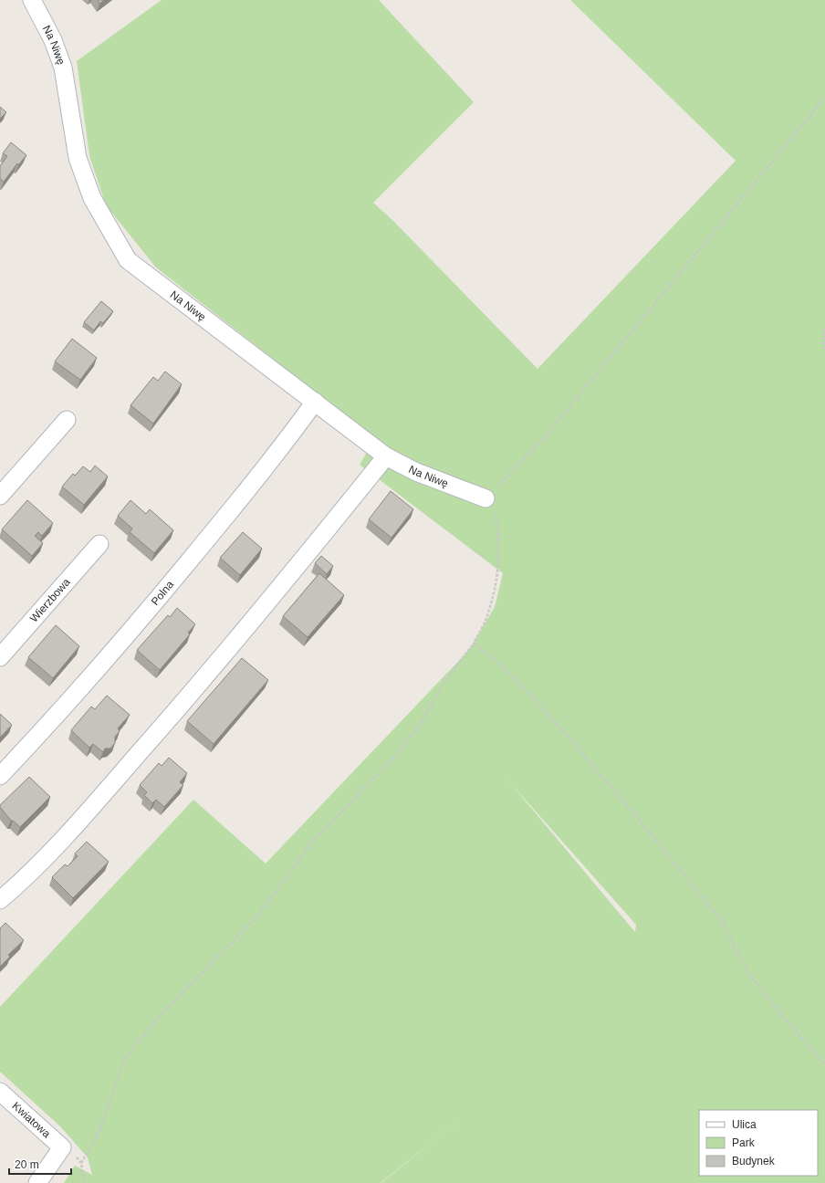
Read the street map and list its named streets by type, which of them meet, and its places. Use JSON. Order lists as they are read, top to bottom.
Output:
{
  "streets": {
    "street": [
      "Na Niwę",
      "Polna",
      "Wierzbowa",
      "Kwiatowa"
    ]
  },
  "crossings": [
    ["Na Niwę", "Polna"]
  ],
  "legend": ["Ulica", "Park", "Budynek"],
  "scale_bar": "20 m"
}
